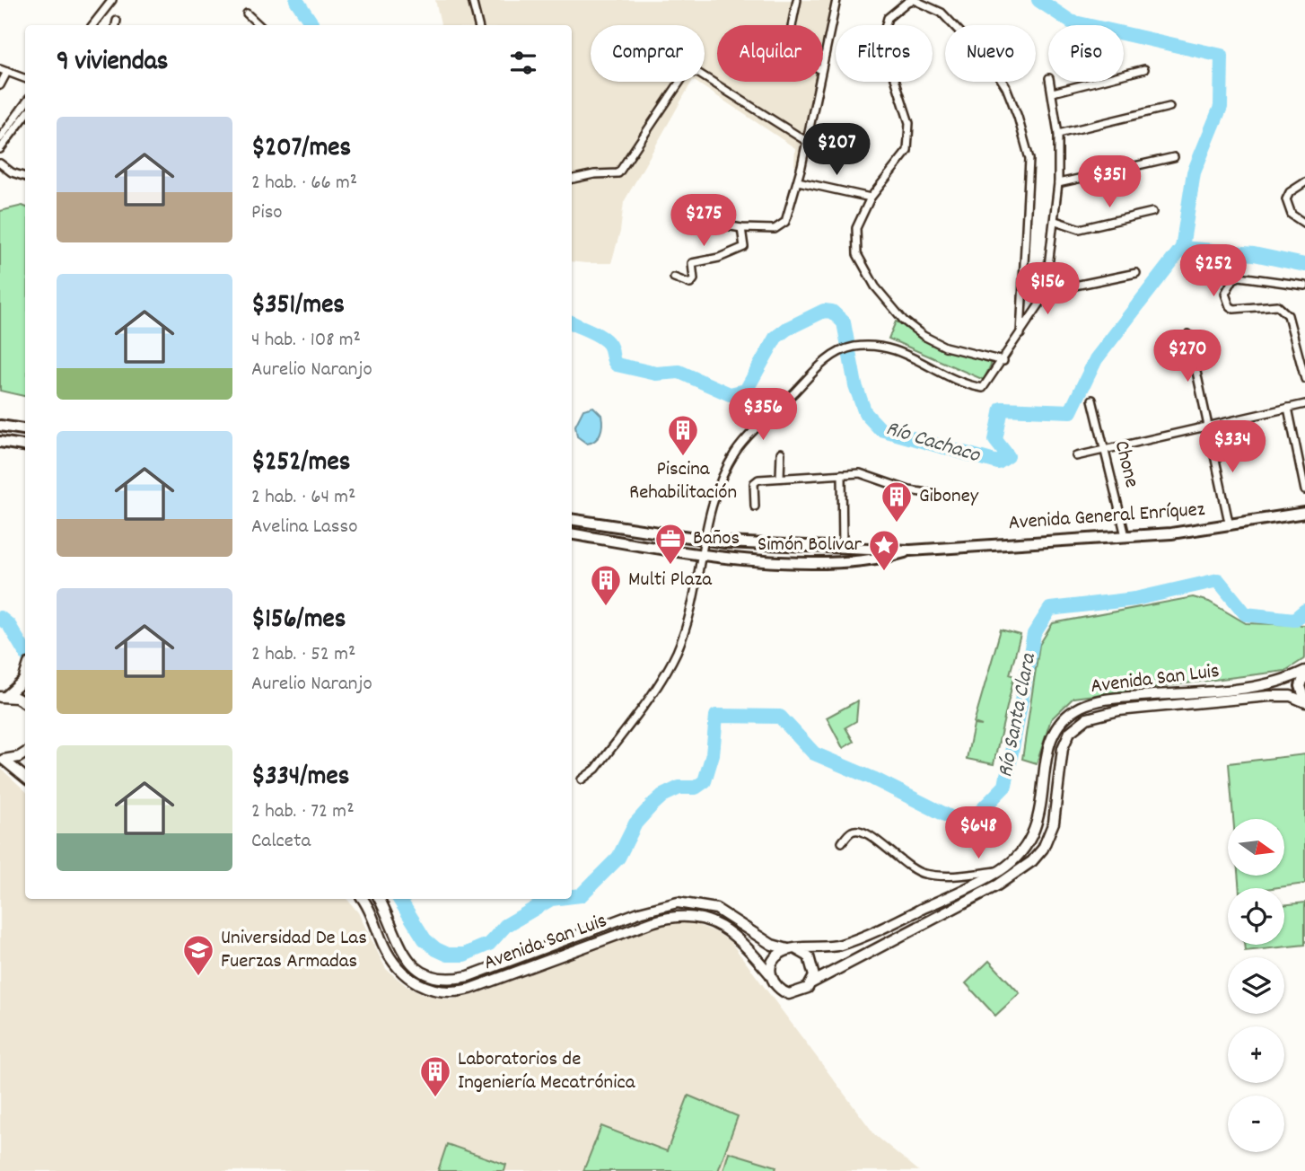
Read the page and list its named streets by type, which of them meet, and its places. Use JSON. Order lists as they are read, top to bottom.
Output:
{
  "streets": {
    "main road": ["Avenida General Enríquez"],
    "street": ["Chone", "Avenida San Luis"]
  },
  "crossings": [
    ["Chone", "Avenida General Enríquez"]
  ],
  "water": ["Río Cachaco", "Río Santa Clara"],
  "places": {
    "building": [
      "Piscina Rehabilitación",
      "Giboney",
      "Multi Plaza",
      "Laboratorios de Ingeniería Mecatrónica"
    ],
    "office": ["Baños"],
    "place": ["Simón Bolivar"],
    "school or university": ["Universidad De Las Fuerzas Armadas"]
  },
  "north": "right",
  "page": {
    "chip": [
      "Comprar",
      "Alquilar",
      "Filtros",
      "Nuevo",
      "Piso"
    ],
    "heading": "9 viviendas",
    "list": [
      {
        "name": "$207/mes",
        "note": "2 hab. · 66 m² · Piso"
      },
      {
        "name": "$351/mes",
        "note": "4 hab. · 108 m² · Aurelio Naranjo"
      },
      {
        "name": "$252/mes",
        "note": "2 hab. · 64 m² · Avelina Lasso"
      },
      {
        "name": "$156/mes",
        "note": "2 hab. · 52 m² · Aurelio Naranjo"
      },
      {
        "name": "$334/mes",
        "note": "2 hab. · 72 m² · Calceta"
      }
    ],
    "price": [
      "$207",
      "$351",
      "$275",
      "$252",
      "$156",
      "$270",
      "$356",
      "$334",
      "$648"
    ],
    "map_buttons": ["+", "−"]
  }
}
